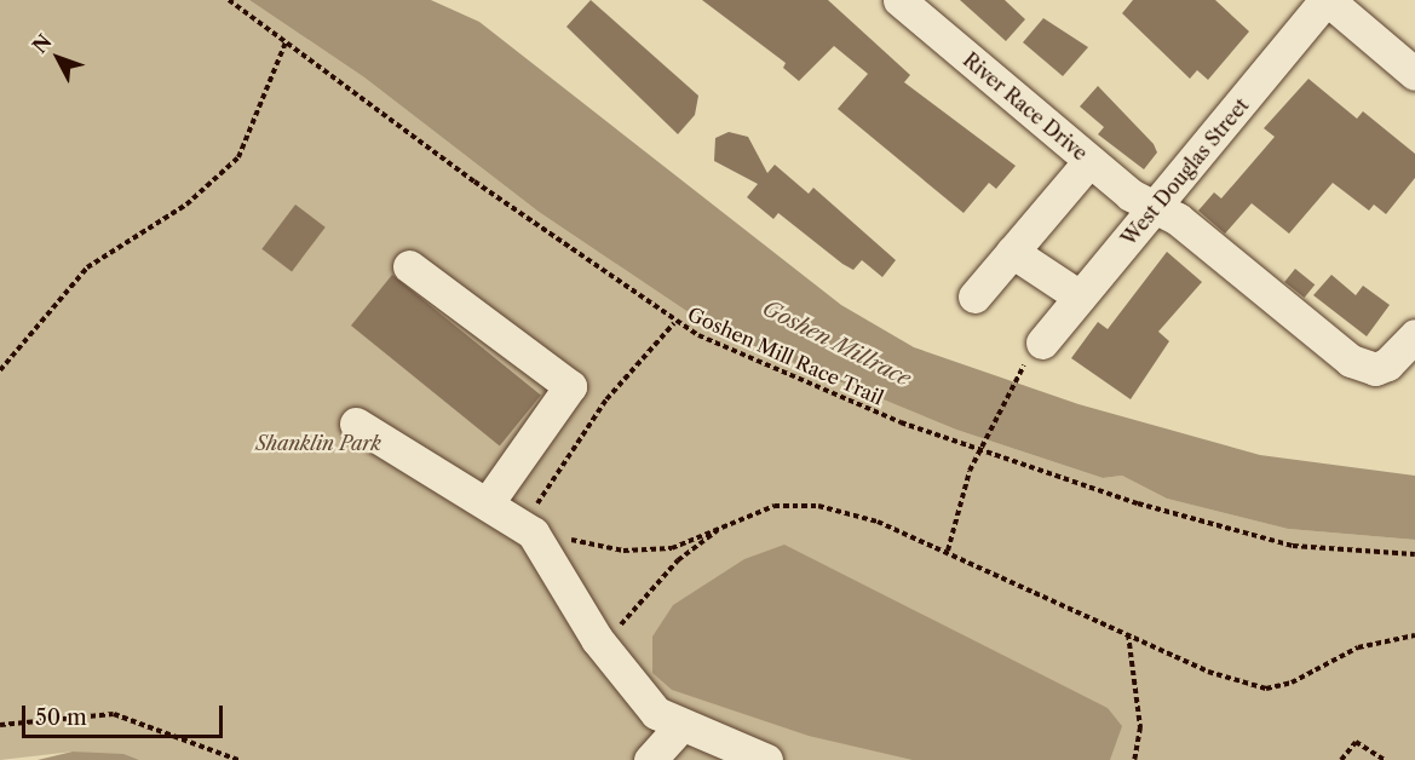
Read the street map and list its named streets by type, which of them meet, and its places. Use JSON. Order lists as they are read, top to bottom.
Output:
{
  "streets": {
    "street": ["River Race Drive", "West Douglas Street"],
    "path": ["Goshen Mill Race Trail"]
  },
  "crossings": [
    ["River Race Drive", "West Douglas Street"]
  ],
  "water": ["Goshen Millrace"],
  "parks": ["Shanklin Park"],
  "scale_bar": "50 m",
  "north": "top left"
}
